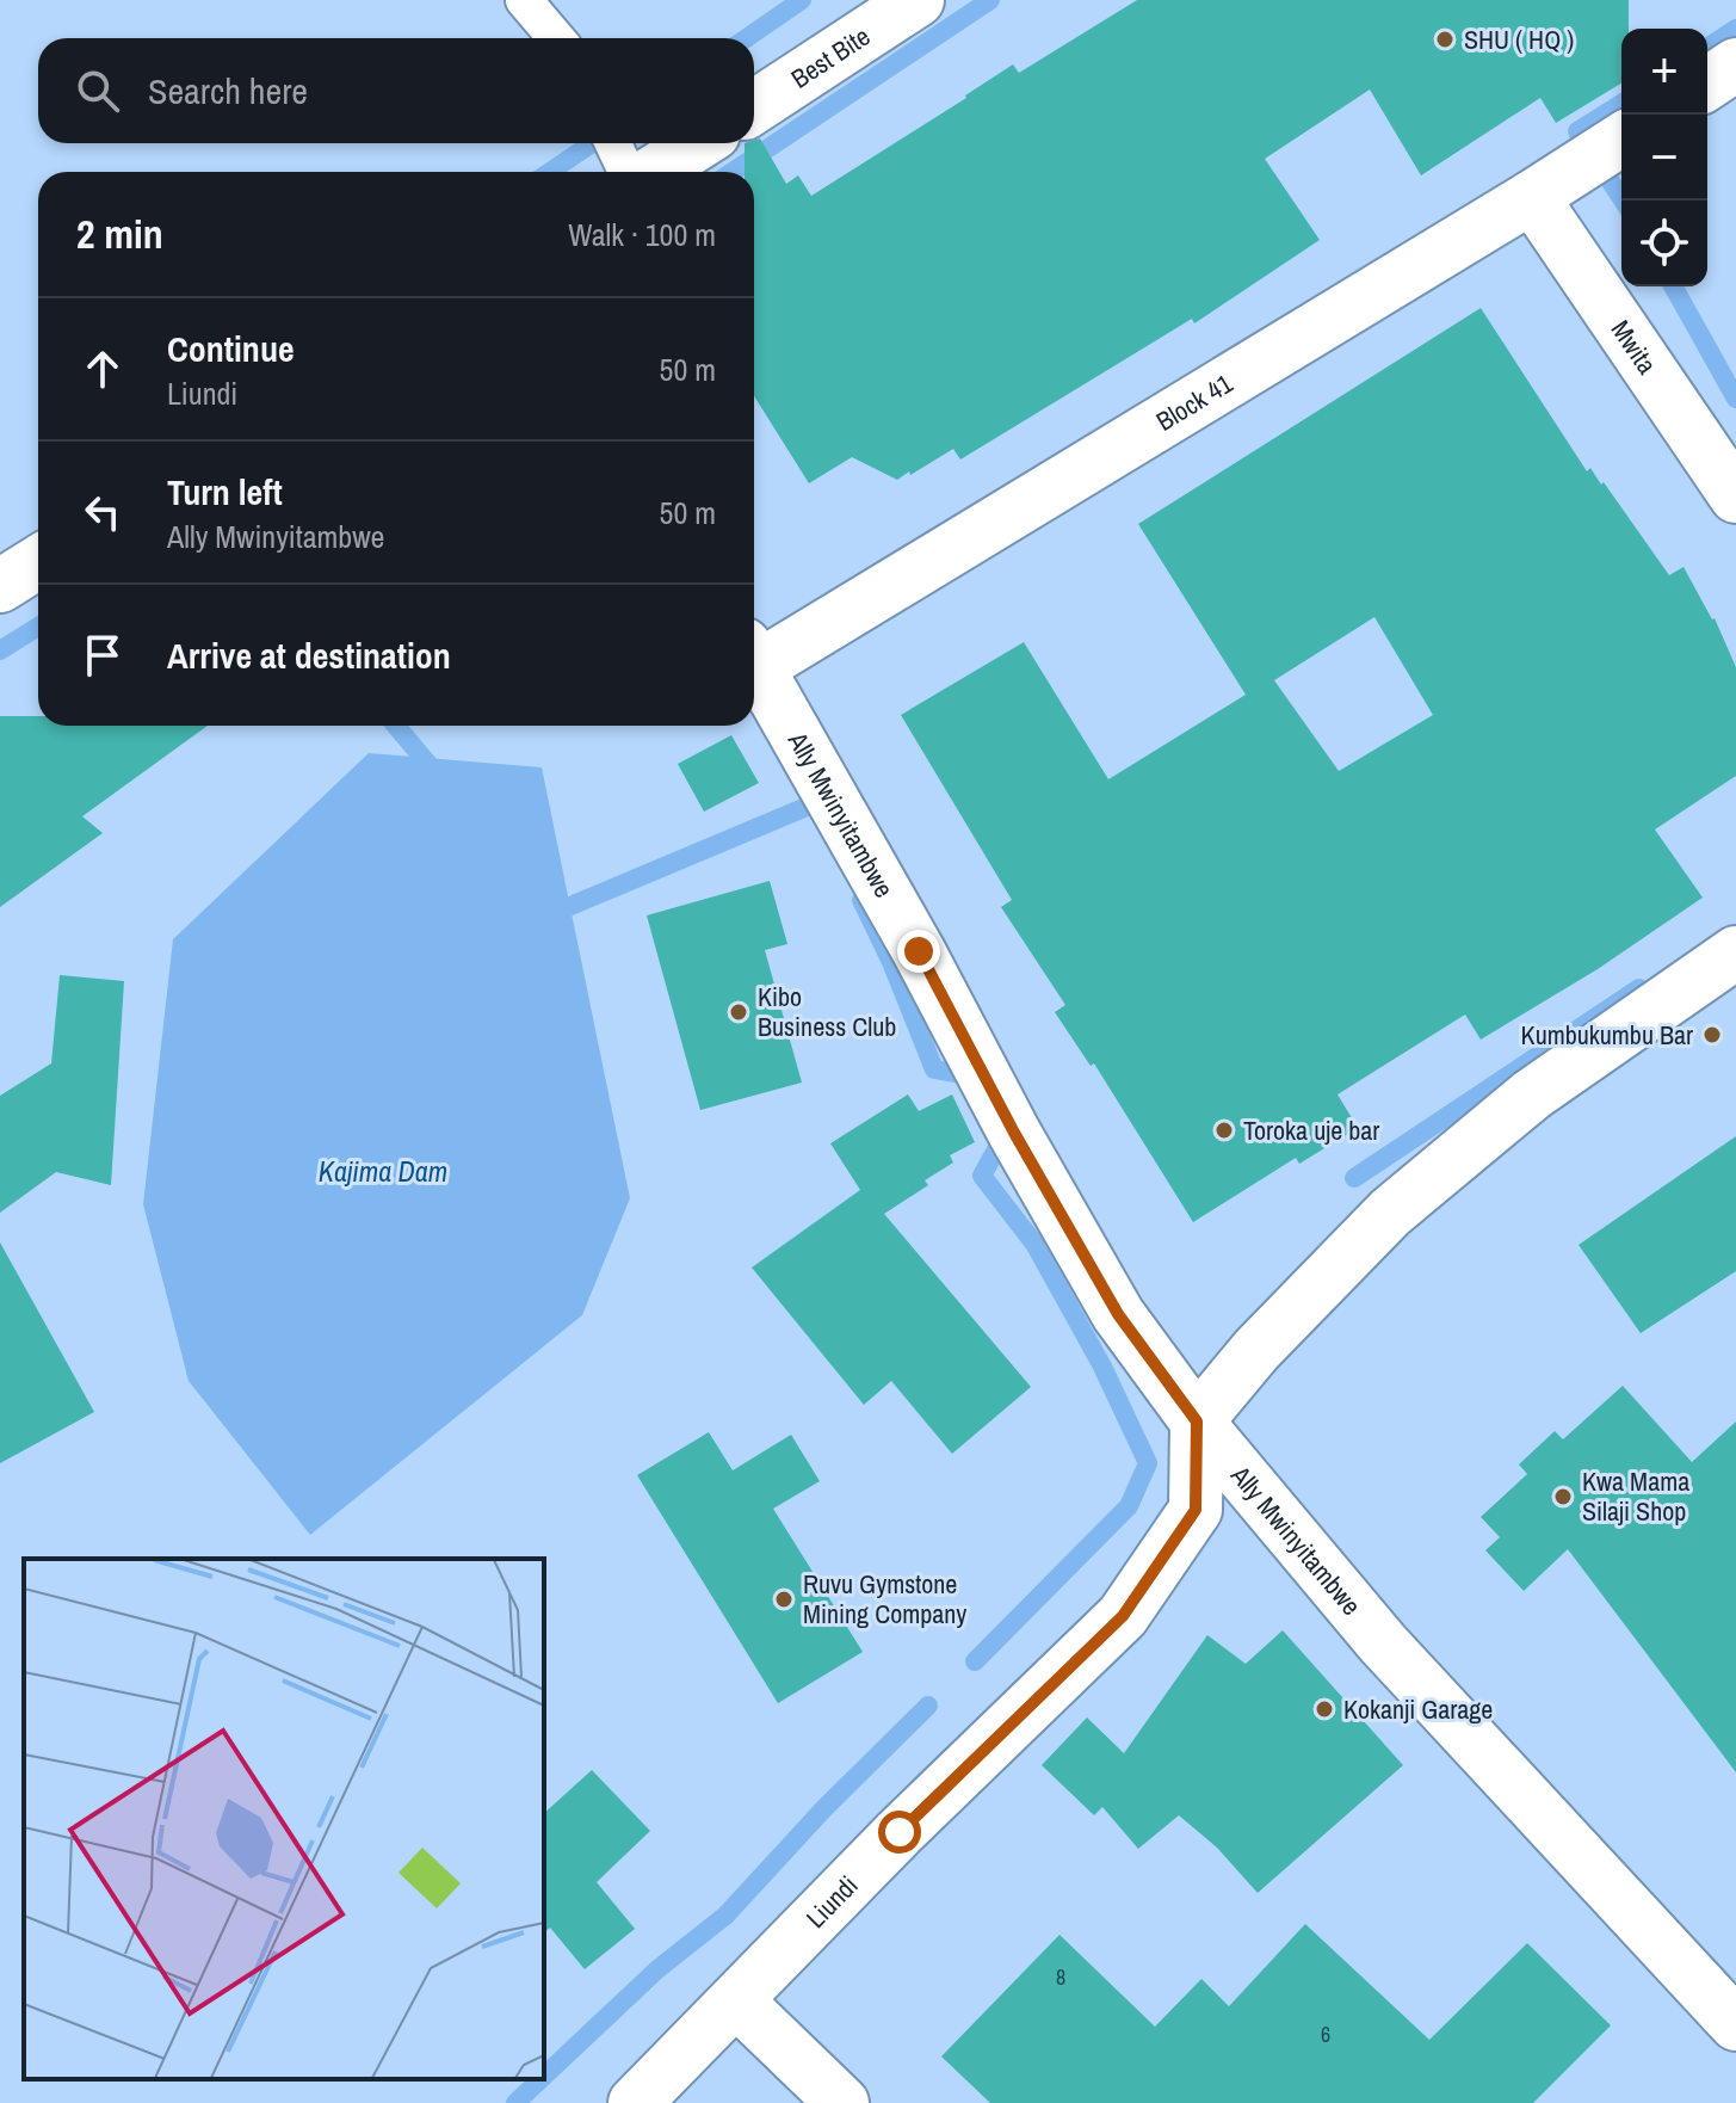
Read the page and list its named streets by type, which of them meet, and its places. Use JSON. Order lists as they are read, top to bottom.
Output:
{
  "streets": {
    "street": [
      "Best Bite",
      "Mwita",
      "Block 41",
      "Ally Mwinyitambwe",
      "Liundi"
    ]
  },
  "crossings": [
    ["Mwita", "Block 41"],
    ["Ally Mwinyitambwe", "Liundi"]
  ],
  "water": ["Kajima Dam"],
  "places": [
    "SHU ( HQ )",
    "Kibo Business Club",
    "Kumbukumbu Bar",
    "Toroka uje bar",
    "Kwa Mama Silaji Shop",
    "Ruvu Gymstone Mining Company",
    "Kokanji Garage"
  ],
  "house_numbers": ["8", "6"],
  "page": {
    "map_buttons": ["+", "−"],
    "search": "Search here",
    "heading": ["2 min", "Walk · 100 m"],
    "list": [
      ["Continue", "Liundi", "50 m"],
      ["Turn left", "Ally Mwinyitambwe", "50 m"],
      "Arrive at destination"
    ]
  }
}
